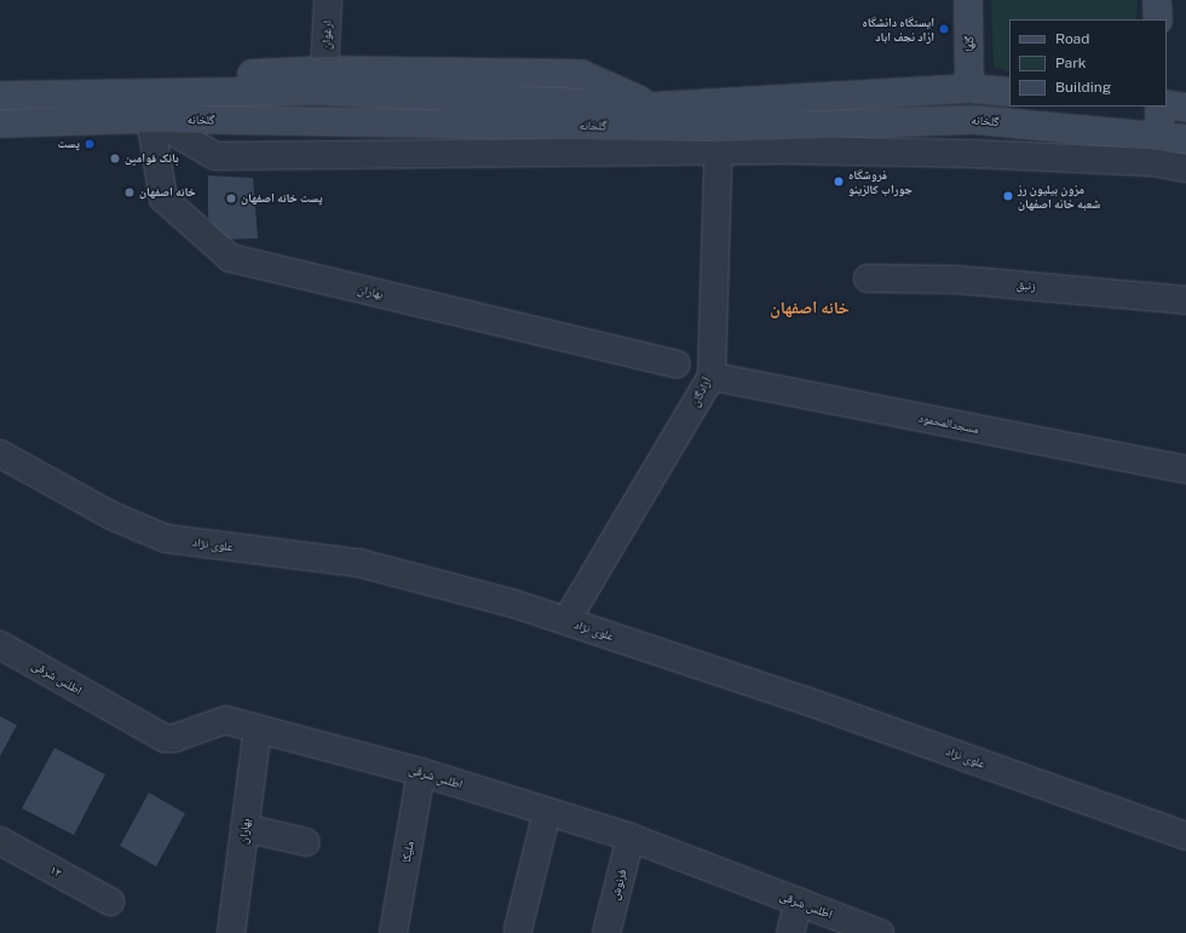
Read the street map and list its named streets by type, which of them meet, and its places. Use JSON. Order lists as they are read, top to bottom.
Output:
{
  "streets": {
    "main road": ["گلها", "گلخانه"],
    "street": [
      "ارغوان",
      "زنبق",
      "بهاران",
      "آزادگان",
      "مسجدالمحمود",
      "علوی نژاد",
      "اطلس شرقی",
      "ملیکا",
      "۱۲",
      "فرنوش"
    ]
  },
  "crossings": [
    ["گلها", "گلخانه"],
    ["گلخانه", "بهاران"],
    ["گلخانه", "آزادگان"],
    ["بهاران", "اطلس شرقی"],
    ["آزادگان", "مسجدالمحمود"],
    ["آزادگان", "علوی نژاد"],
    ["اطلس شرقی", "ملیکا"],
    ["اطلس شرقی", "فرنوش"]
  ],
  "districts": ["خانه اصفهان"],
  "places": [
    "ایستگاه دانشگاه ازاد نجف اباد",
    "پست",
    "بانک قوامین",
    "فروشگاه جوراب کالزینو",
    "خانه اصفهان",
    "مزون بیلیون رز شعبه خانه اصفهان",
    "پست خانه اصفهان"
  ],
  "legend": ["Road", "Park", "Building"]
}
